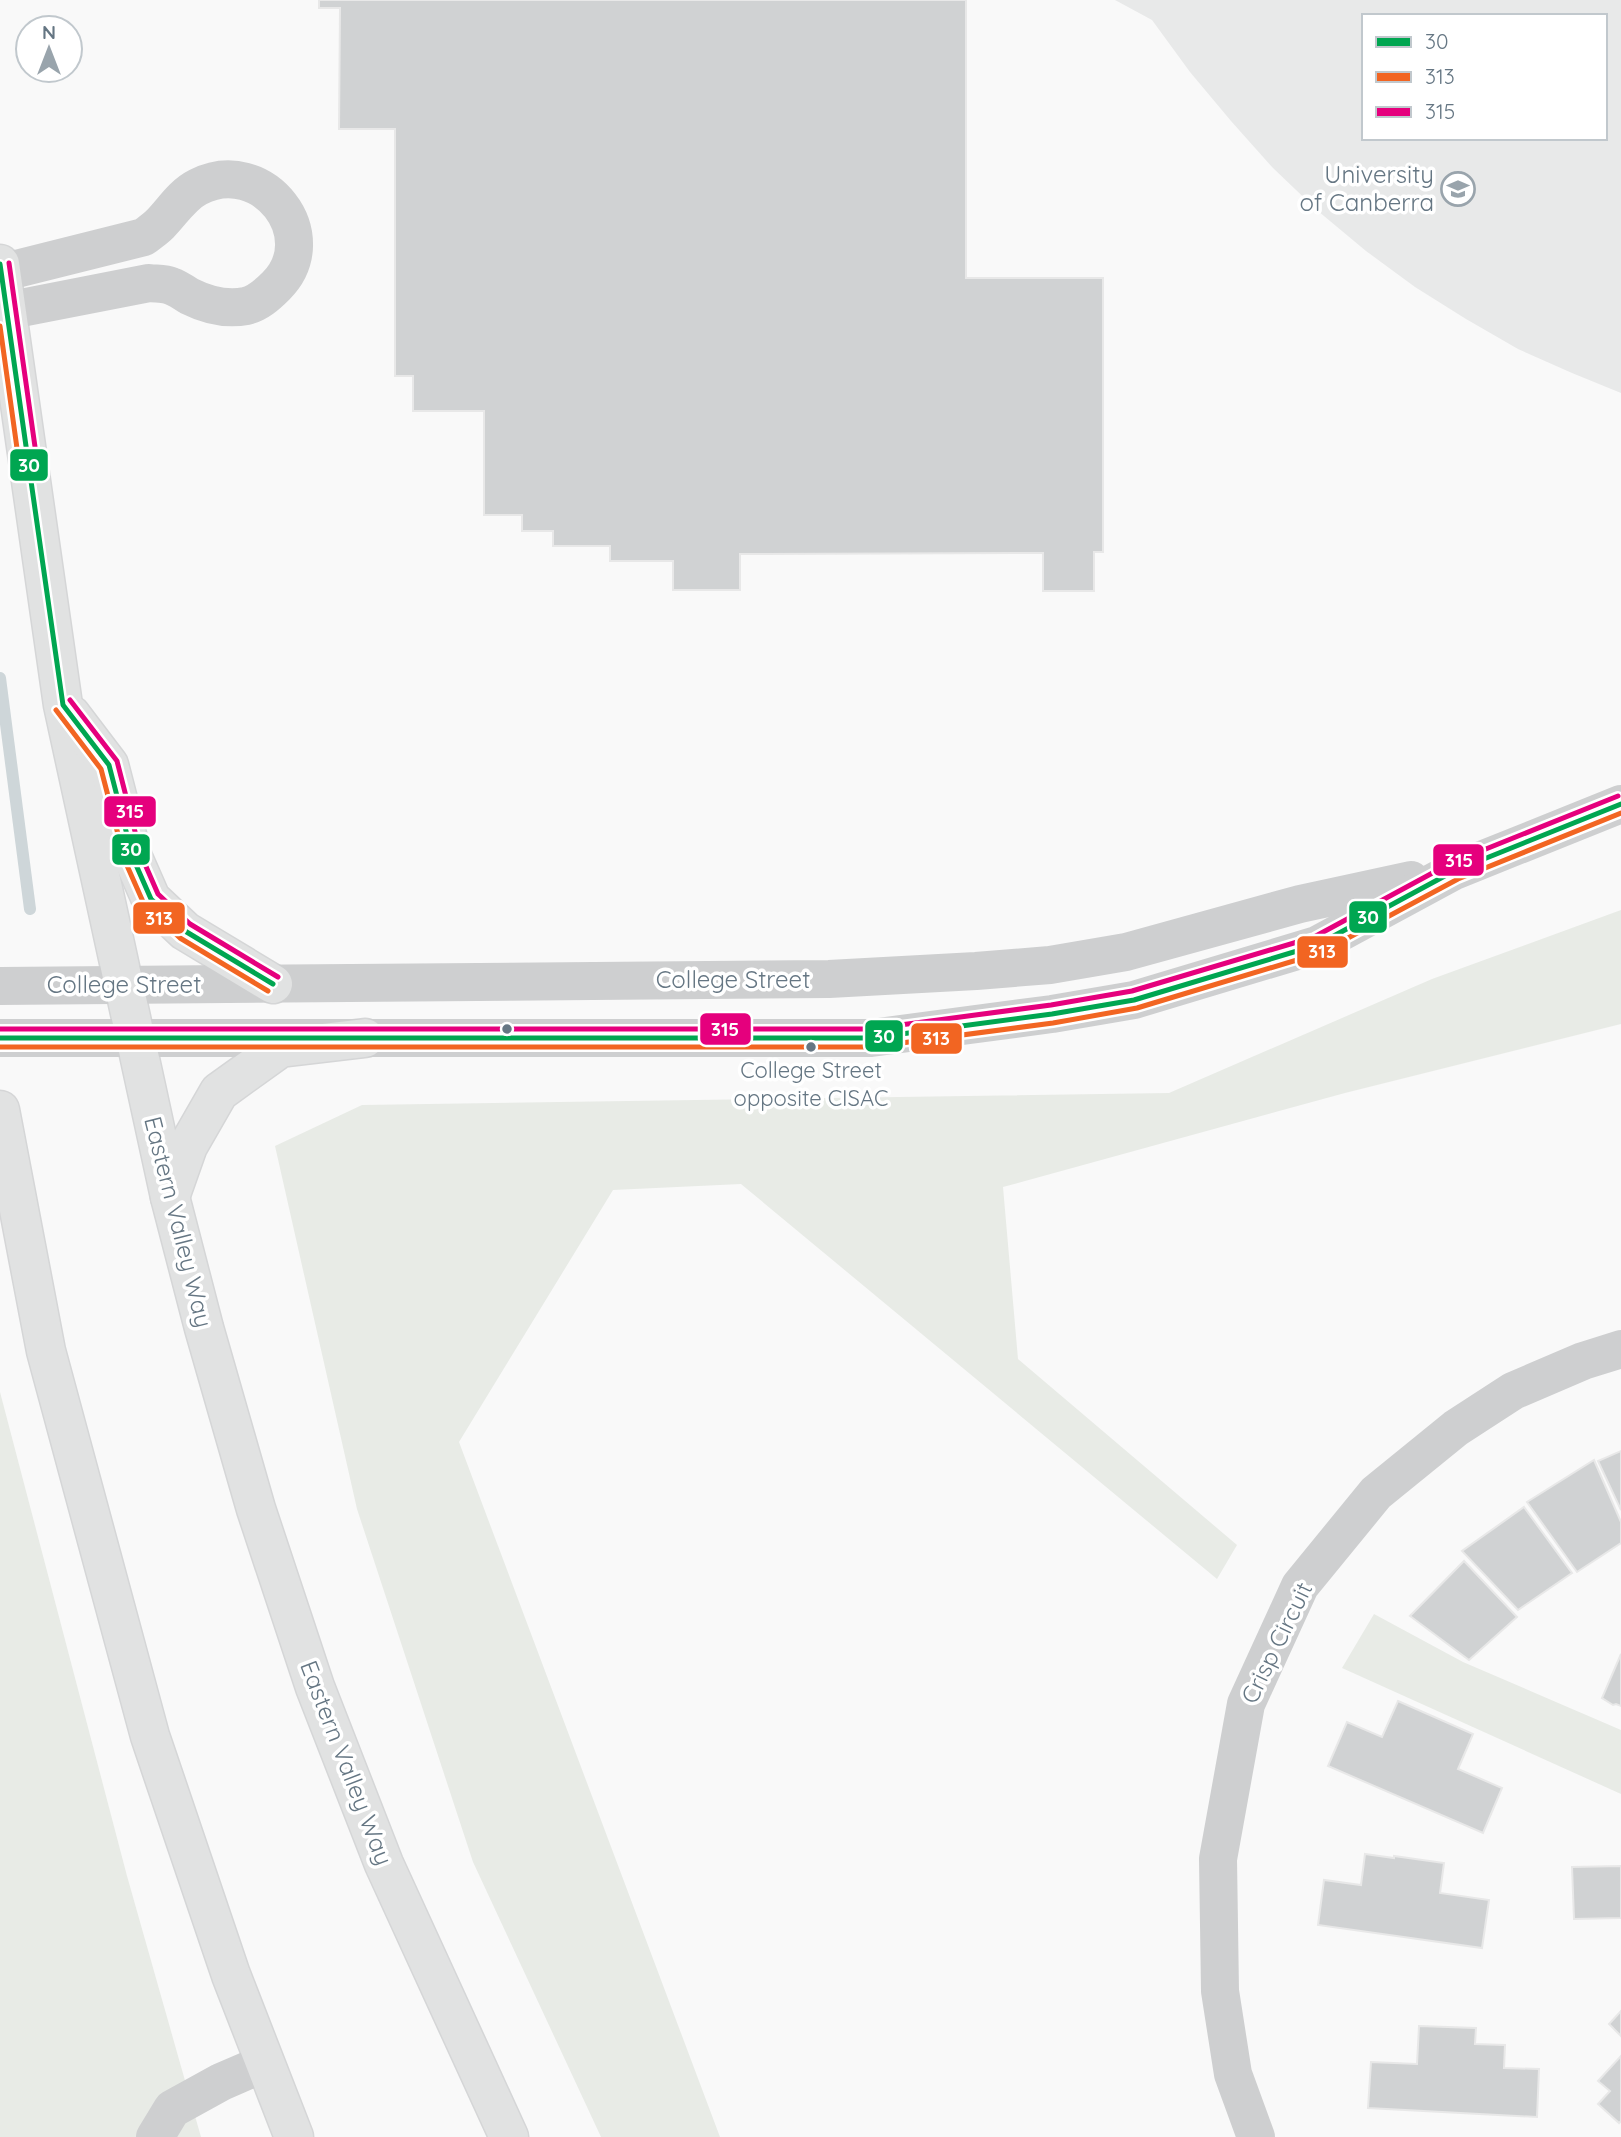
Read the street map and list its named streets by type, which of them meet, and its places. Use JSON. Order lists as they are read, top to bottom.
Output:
{
  "streets": {
    "main road": ["Eastern Valley Way"],
    "street": ["College Street", "Crisp Circuit"]
  },
  "crossings": [
    ["College Street", "Eastern Valley Way"]
  ],
  "places": {
    "school or university": ["University of Canberra"],
    "other": ["College Street opposite CISAC"]
  },
  "lines": ["transit line 315", "transit line 30", "transit line 313"],
  "legend": ["30", "313", "315"],
  "north": "top"
}
